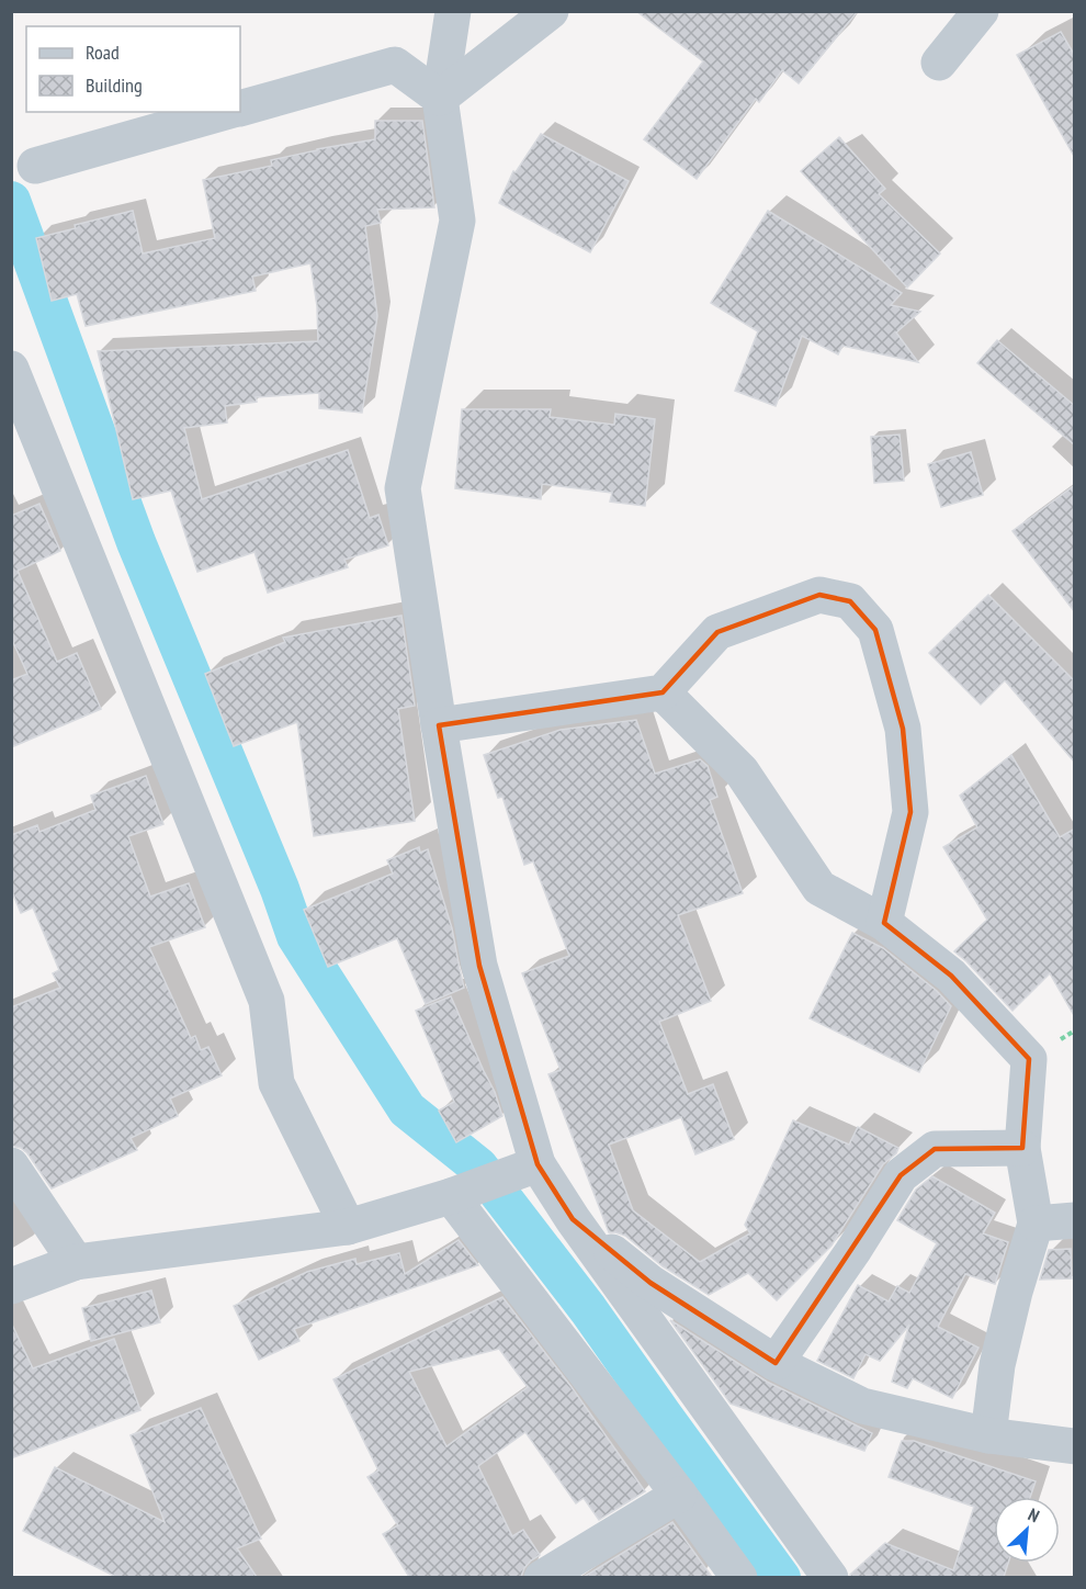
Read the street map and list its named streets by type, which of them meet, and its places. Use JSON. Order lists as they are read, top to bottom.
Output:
{
  "legend": ["Road", "Building"],
  "north": "top right"
}
